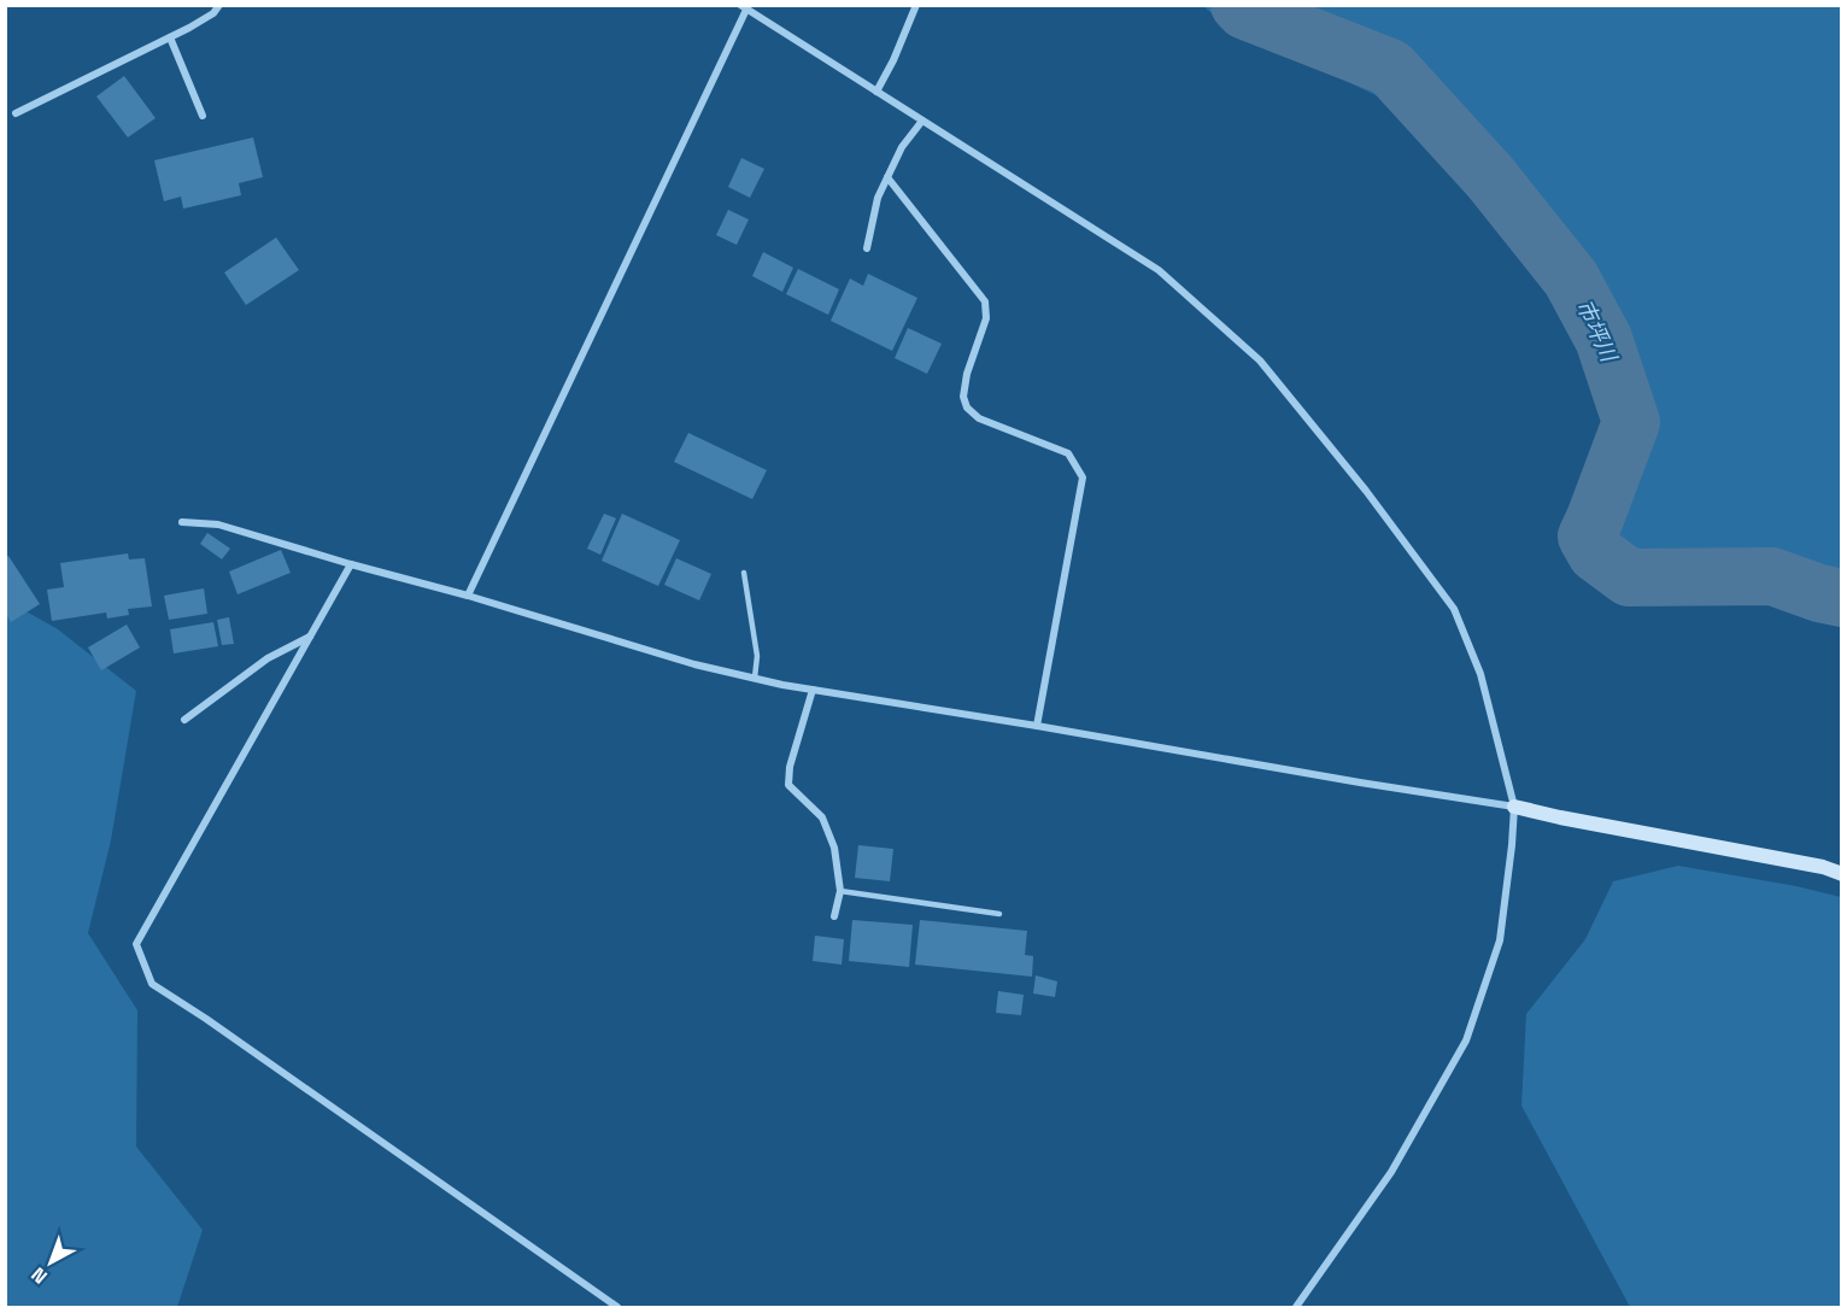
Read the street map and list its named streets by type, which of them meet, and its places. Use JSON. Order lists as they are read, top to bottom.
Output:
{
  "water": ["市坪川"],
  "north": "bottom left"
}
